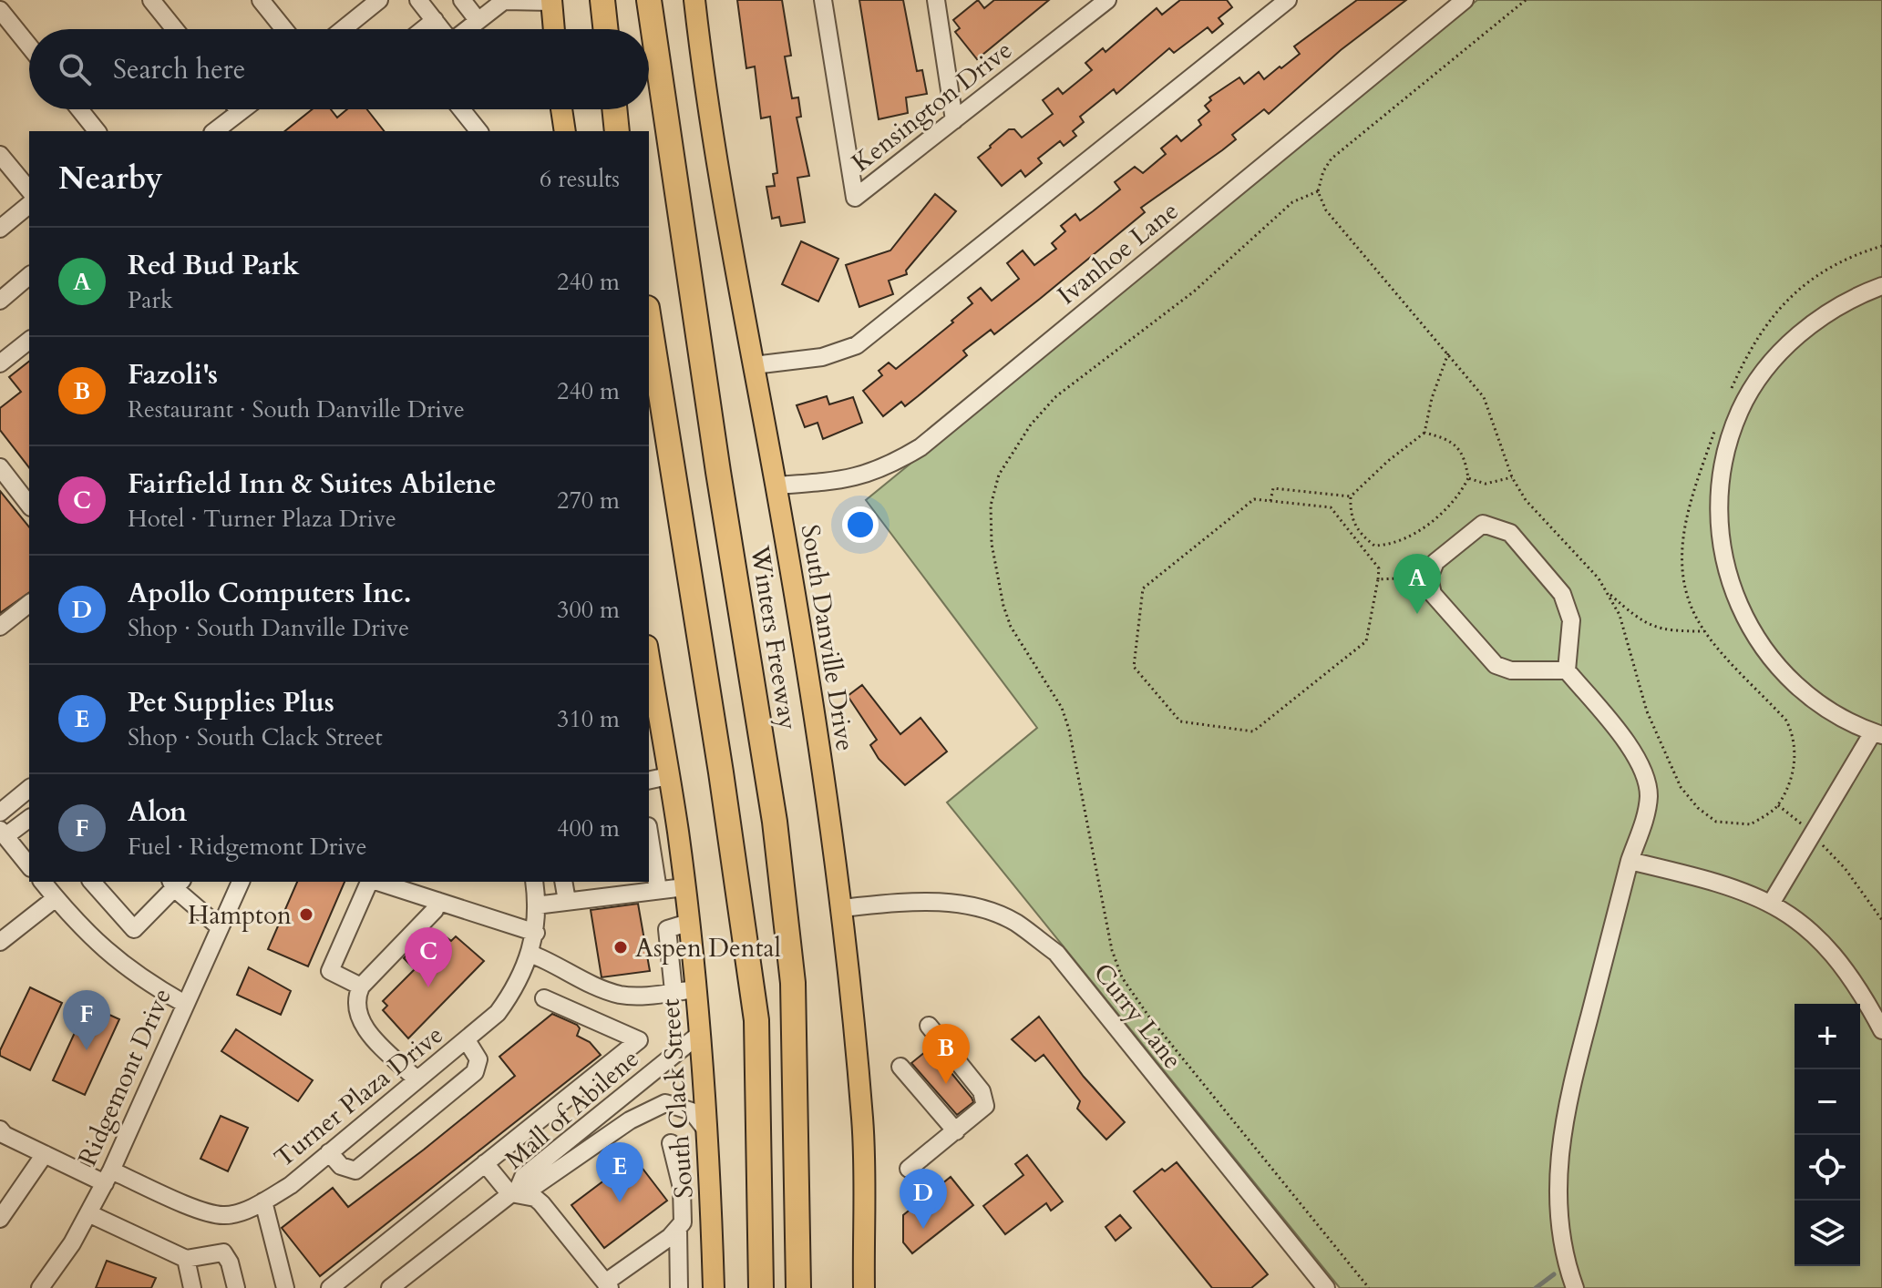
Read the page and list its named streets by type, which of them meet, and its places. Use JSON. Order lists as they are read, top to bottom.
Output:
{
  "streets": {
    "highway": ["Winters Freeway"],
    "main road": ["South Danville Drive", "South Clack Street"],
    "street": [
      "Kensington Drive",
      "Ivanhoe Lane",
      "Curry Lane",
      "Ridgemont Drive",
      "Turner Plaza Drive",
      "Mall of Abilene"
    ]
  },
  "crossings": [
    ["Ivanhoe Lane", "South Danville Drive"],
    ["South Danville Drive", "Curry Lane"],
    ["Ridgemont Drive", "Turner Plaza Drive"],
    ["South Clack Street", "Mall of Abilene"]
  ],
  "places": ["Hampton", "Aspen Dental"],
  "page": {
    "search": "Search here",
    "heading": ["Nearby", "6 results"],
    "list": [
      {
        "mark": "A",
        "name": "Red Bud Park",
        "note": "Park",
        "value": "240 m"
      },
      {
        "mark": "B",
        "name": "Fazoli's",
        "note": "Restaurant · South Danville Drive",
        "value": "240 m"
      },
      {
        "mark": "C",
        "name": "Fairfield Inn & Suites Abilene",
        "note": "Hotel · Turner Plaza Drive",
        "value": "270 m"
      },
      {
        "mark": "D",
        "name": "Apollo Computers Inc.",
        "note": "Shop · South Danville Drive",
        "value": "300 m"
      },
      {
        "mark": "E",
        "name": "Pet Supplies Plus",
        "note": "Shop · South Clack Street",
        "value": "310 m"
      },
      {
        "mark": "F",
        "name": "Alon",
        "note": "Fuel · Ridgemont Drive",
        "value": "400 m"
      }
    ],
    "pins": [
      "A",
      "C",
      "F",
      "B",
      "E",
      "D"
    ],
    "map_buttons": ["+", "−"]
  }
}
